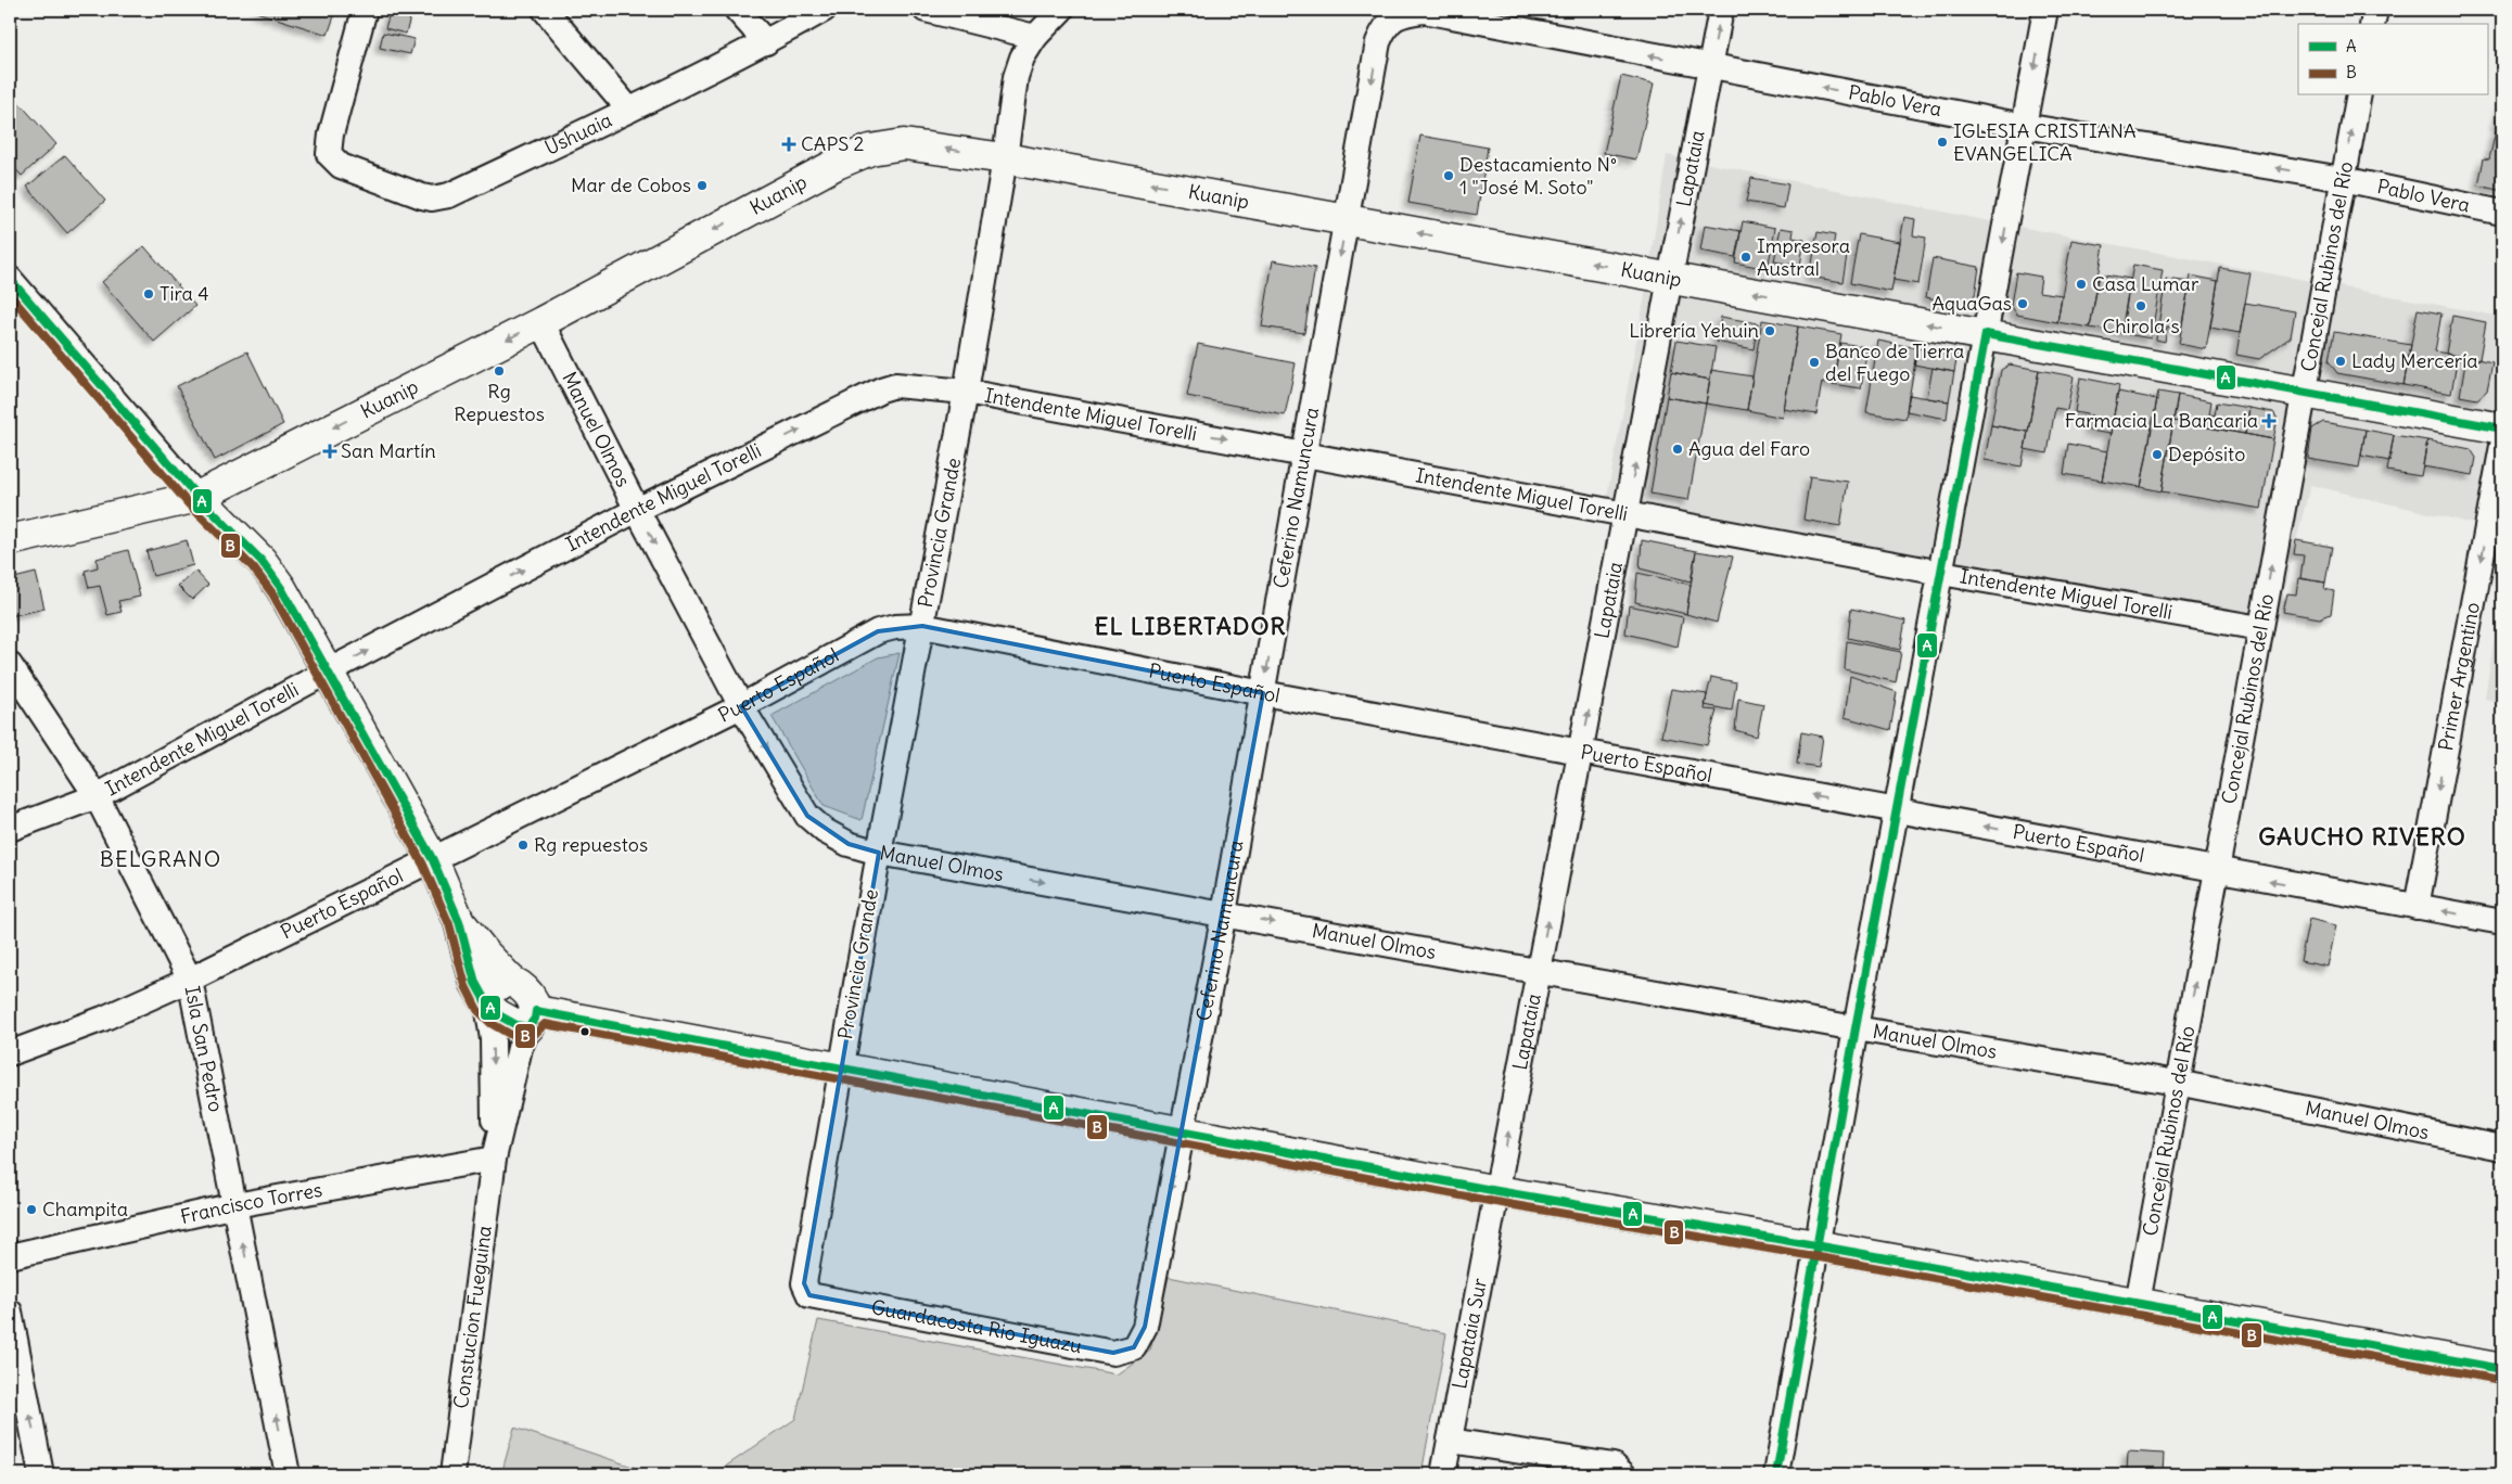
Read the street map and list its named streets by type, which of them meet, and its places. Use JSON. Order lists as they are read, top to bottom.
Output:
{
  "streets": {
    "main road": ["Kuanip"],
    "street": [
      "Pablo Vera",
      "Ushuaia",
      "Lapataia",
      "Concejal Rubinos del Río",
      "Intendente Miguel Torelli",
      "Manuel Olmos",
      "Ceferino Namuncura",
      "Provincia Grande",
      "Primer Argentino",
      "Puerto Español",
      "Isla San Pedro",
      "Francisco Torres",
      "Constucion Fueguina",
      "Guardacosta Rio Iguazu",
      "Lapataia Sur"
    ]
  },
  "crossings": [
    ["Pablo Vera", "Lapataia"],
    ["Pablo Vera", "Concejal Rubinos del Río"],
    ["Pablo Vera", "Ceferino Namuncura"],
    ["Lapataia", "Kuanip"],
    ["Lapataia", "Intendente Miguel Torelli"],
    ["Lapataia", "Manuel Olmos"],
    ["Lapataia", "Puerto Español"],
    ["Lapataia", "Lapataia Sur"],
    ["Kuanip", "Concejal Rubinos del Río"],
    ["Kuanip", "Manuel Olmos"],
    ["Kuanip", "Ceferino Namuncura"],
    ["Kuanip", "Provincia Grande"],
    ["Concejal Rubinos del Río", "Intendente Miguel Torelli"],
    ["Concejal Rubinos del Río", "Manuel Olmos"],
    ["Concejal Rubinos del Río", "Puerto Español"],
    ["Intendente Miguel Torelli", "Manuel Olmos"],
    ["Intendente Miguel Torelli", "Ceferino Namuncura"],
    ["Intendente Miguel Torelli", "Provincia Grande"],
    ["Intendente Miguel Torelli", "Isla San Pedro"],
    ["Manuel Olmos", "Ceferino Namuncura"],
    ["Manuel Olmos", "Provincia Grande"],
    ["Manuel Olmos", "Puerto Español"],
    ["Ceferino Namuncura", "Puerto Español"],
    ["Ceferino Namuncura", "Guardacosta Rio Iguazu"],
    ["Provincia Grande", "Puerto Español"],
    ["Provincia Grande", "Guardacosta Rio Iguazu"],
    ["Primer Argentino", "Puerto Español"],
    ["Puerto Español", "Isla San Pedro"],
    ["Isla San Pedro", "Francisco Torres"],
    ["Francisco Torres", "Constucion Fueguina"]
  ],
  "one_way": [
    "Pablo Vera",
    "Lapataia",
    "Kuanip",
    "Concejal Rubinos del Río",
    "Intendente Miguel Torelli",
    "Manuel Olmos",
    "Ceferino Namuncura",
    "Primer Argentino",
    "Puerto Español"
  ],
  "districts": ["EL LIBERTADOR", "GAUCHO RIVERO", "BELGRANO"],
  "places": {
    "other": [
      "IGLESIA CRISTIANA EVANGELICA",
      "Destacamiento N° 1 \"José M. Soto\"",
      "Mar de Cobos",
      "Impresora Austral",
      "Casa Lumar",
      "Tira 4",
      "AquaGas",
      "Chirola´s",
      "Librería Yehuin",
      "Lady Mercería",
      "Banco de Tierra del Fuego",
      "Rg Repuestos",
      "Agua del Faro",
      "Depósito",
      "Rg repuestos",
      "Champita"
    ],
    "health": ["CAPS 2", "Farmacia La Bancaria", "San Martín"]
  },
  "lines": ["transit line A", "transit line B"],
  "legend": ["A", "B"]
}
